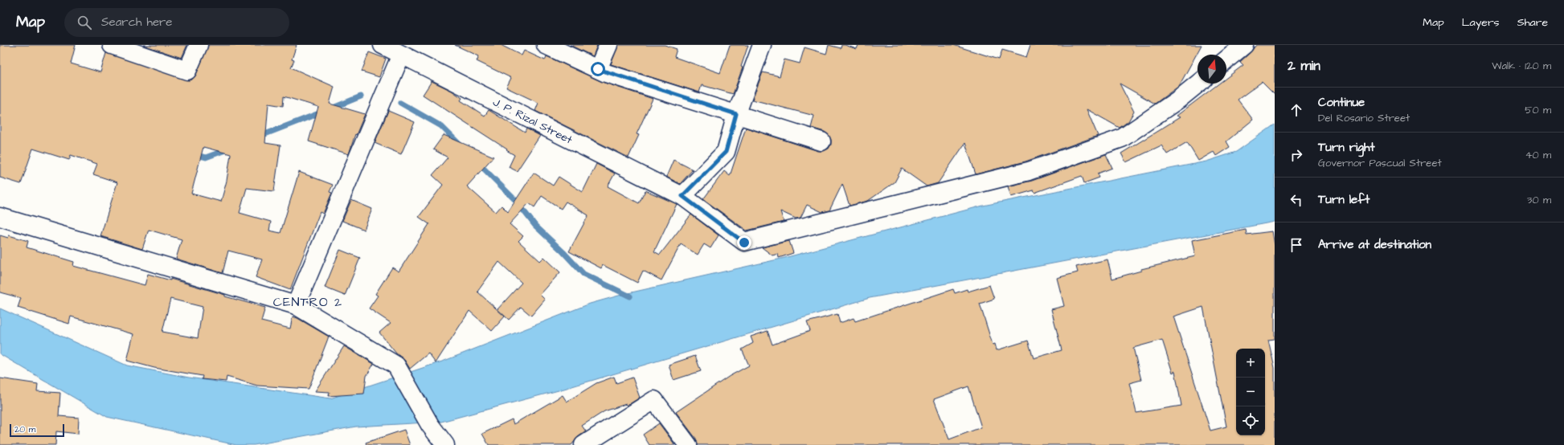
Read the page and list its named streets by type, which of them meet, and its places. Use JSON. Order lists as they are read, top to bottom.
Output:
{
  "streets": {
    "street": ["J. P. Rizal Street"]
  },
  "districts": ["CENTRO 2"],
  "scale_bar": "20 m",
  "north": "top",
  "page": {
    "header": "Map",
    "search": "Search here",
    "nav": ["Map", "Layers", "Share"],
    "heading": ["2 min", "Walk · 120 m"],
    "list": [
      ["Continue", "Del Rosario Street", "50 m"],
      ["Turn right", "Governor Pascual Street", "40 m"],
      ["Turn left", "30 m"],
      "Arrive at destination"
    ],
    "map_buttons": ["+", "−"],
    "scale": "20 m"
  }
}
